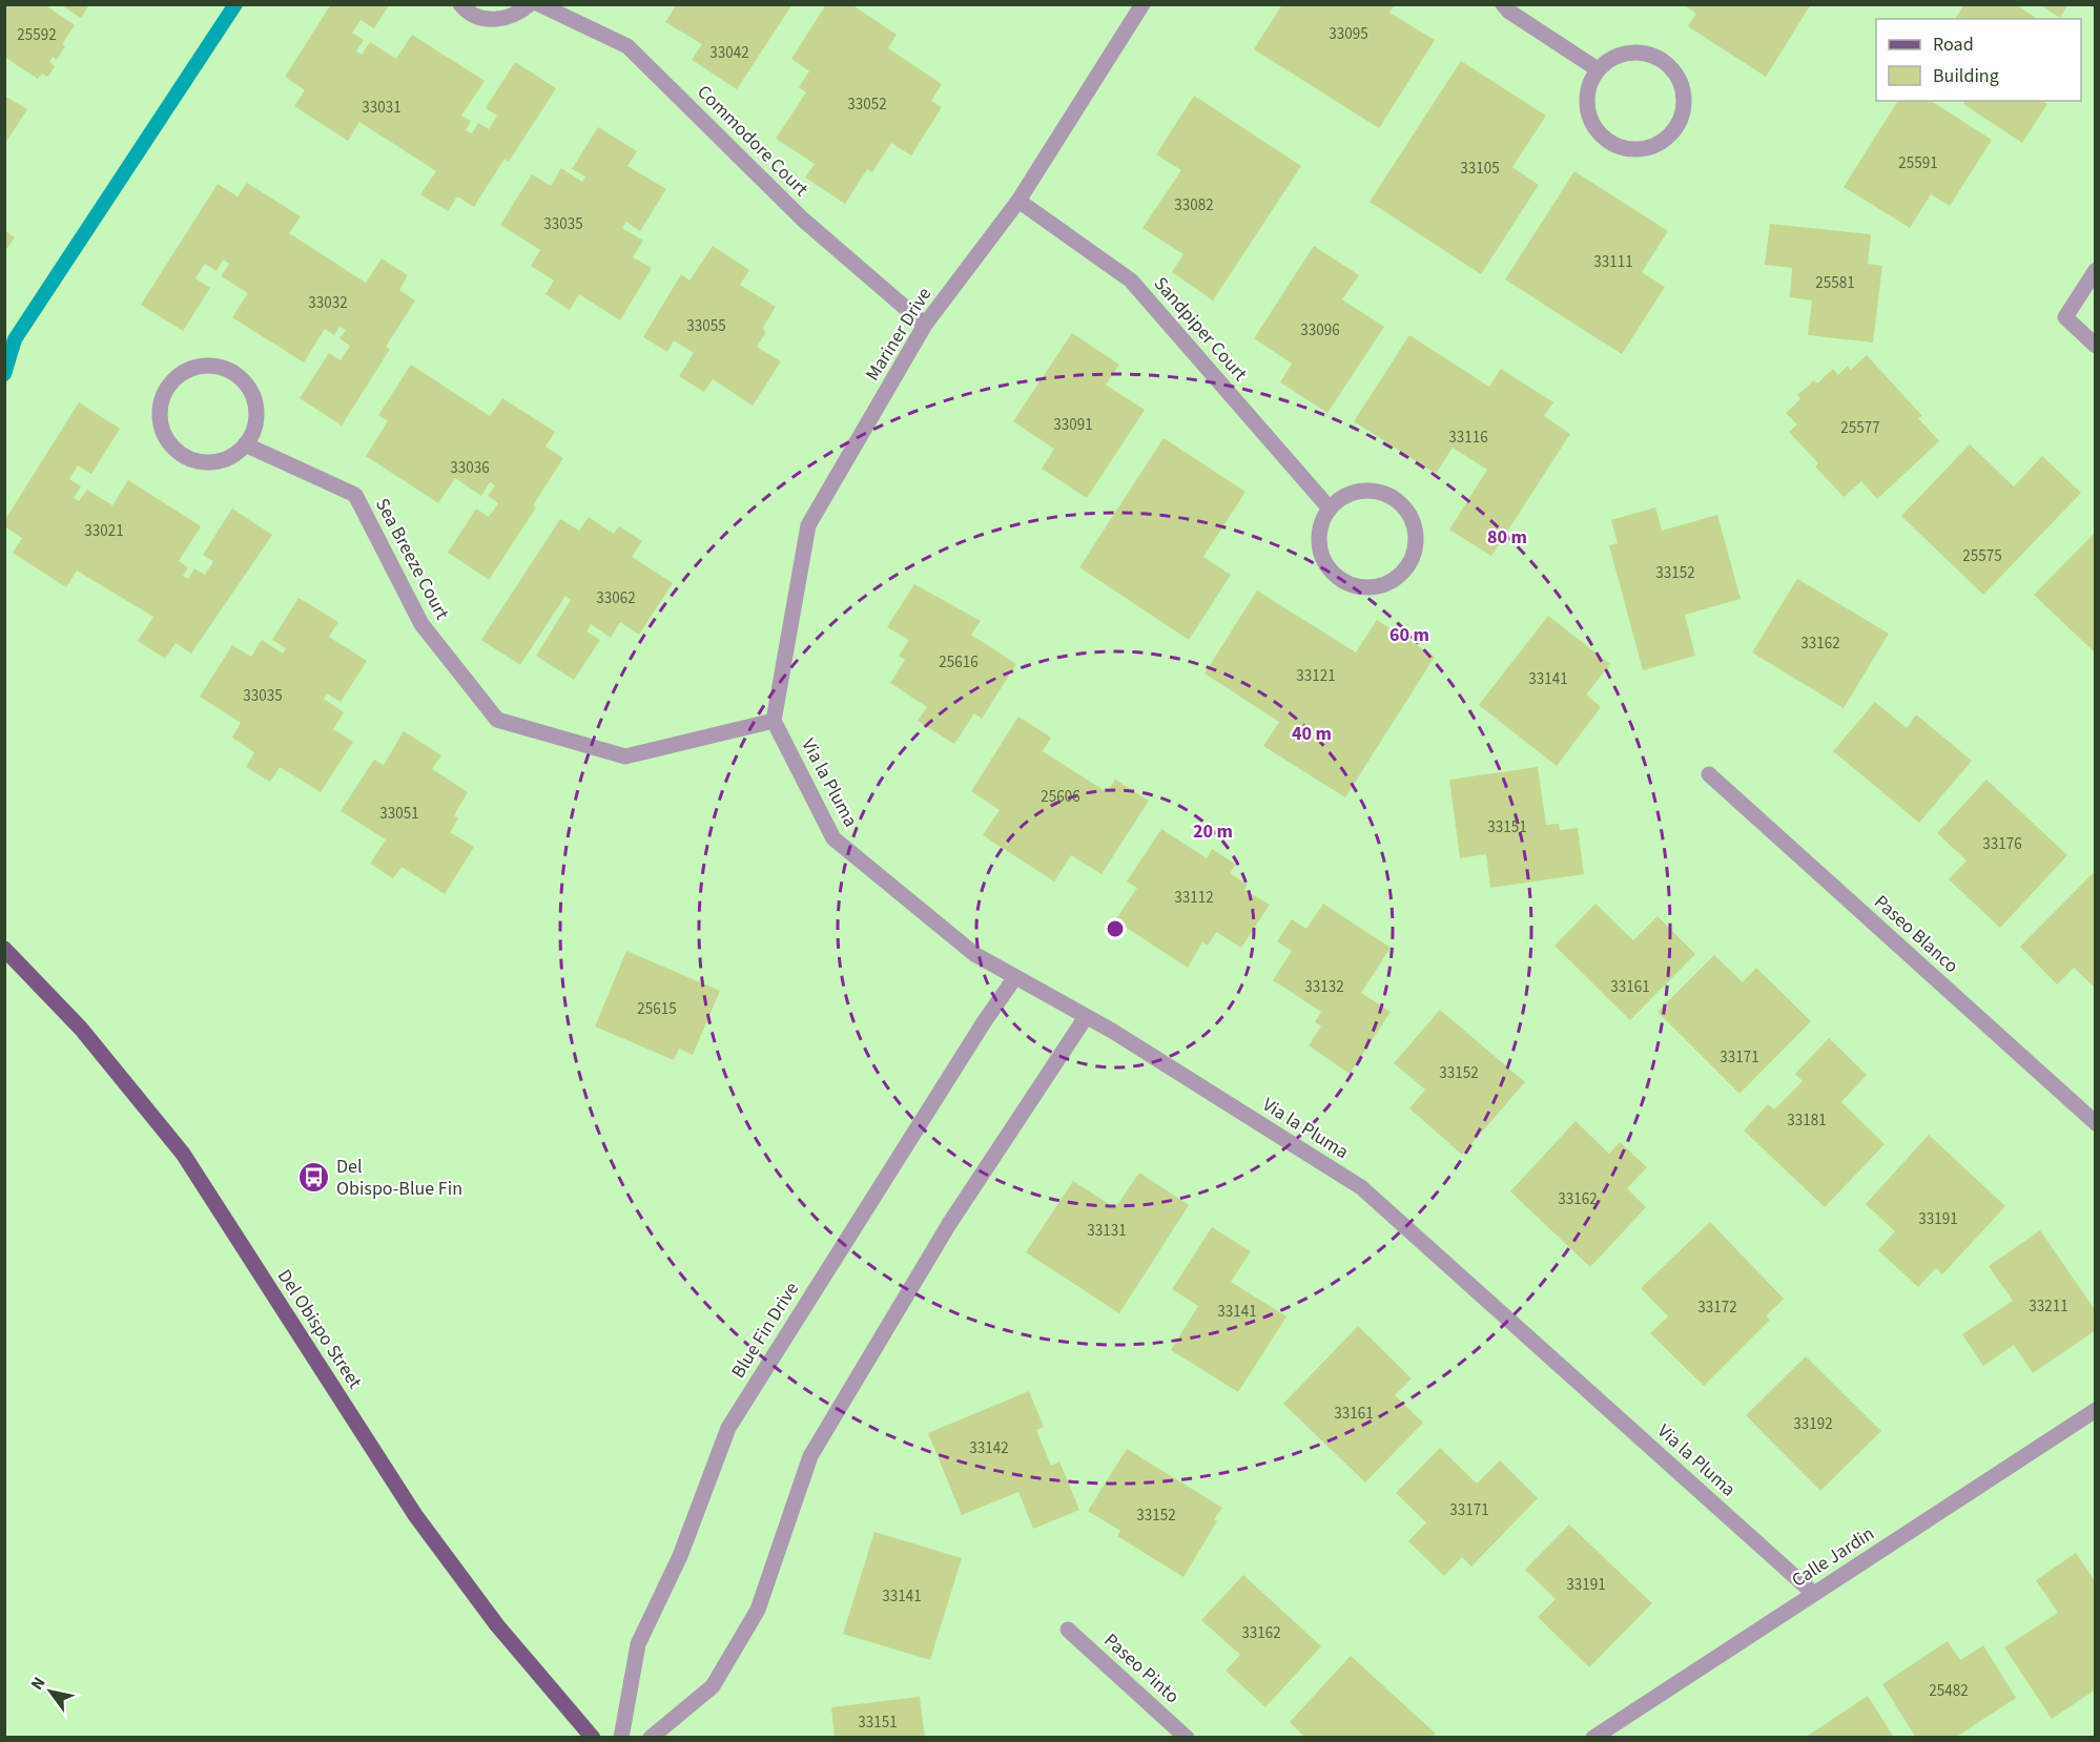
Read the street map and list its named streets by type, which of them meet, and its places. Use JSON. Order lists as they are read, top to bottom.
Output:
{
  "streets": {
    "main road": ["Del Obispo Street"],
    "street": [
      "Commodore Court",
      "Sandpiper Court",
      "Mariner Drive",
      "Sea Breeze Court",
      "Via la Pluma",
      "Paseo Blanco",
      "Blue Fin Drive",
      "Calle Jardin",
      "Paseo Pinto"
    ]
  },
  "crossings": [
    ["Commodore Court", "Mariner Drive"],
    ["Sandpiper Court", "Mariner Drive"],
    ["Mariner Drive", "Sea Breeze Court"],
    ["Mariner Drive", "Via la Pluma"],
    ["Sea Breeze Court", "Via la Pluma"],
    ["Via la Pluma", "Blue Fin Drive"],
    ["Via la Pluma", "Calle Jardin"]
  ],
  "places": {
    "bus stop": ["Del Obispo-Blue Fin"]
  },
  "house_numbers": [
    "33095",
    "25592",
    "33042",
    "33052",
    "33031",
    "25591",
    "33105",
    "33082",
    "33035",
    "33111",
    "25581",
    "33032",
    "33055",
    "33096",
    "33091",
    "25577",
    "33116",
    "33036",
    "33021",
    "25575",
    "33152",
    "33062",
    "33162",
    "25616",
    "33121",
    "33141",
    "33035",
    "25606",
    "33051",
    "33151",
    "33176",
    "33112",
    "33132",
    "33161",
    "25615",
    "33171",
    "33152",
    "33181",
    "33162",
    "33191",
    "33131",
    "33211",
    "33172",
    "33141",
    "33161",
    "33192",
    "33142",
    "33171",
    "33152",
    "33191",
    "33141",
    "33162",
    "25482",
    "33151"
  ],
  "legend": ["Road", "Building"],
  "north": "top left",
  "rings": [
    "80 m",
    "60 m",
    "40 m",
    "20 m"
  ]
}
